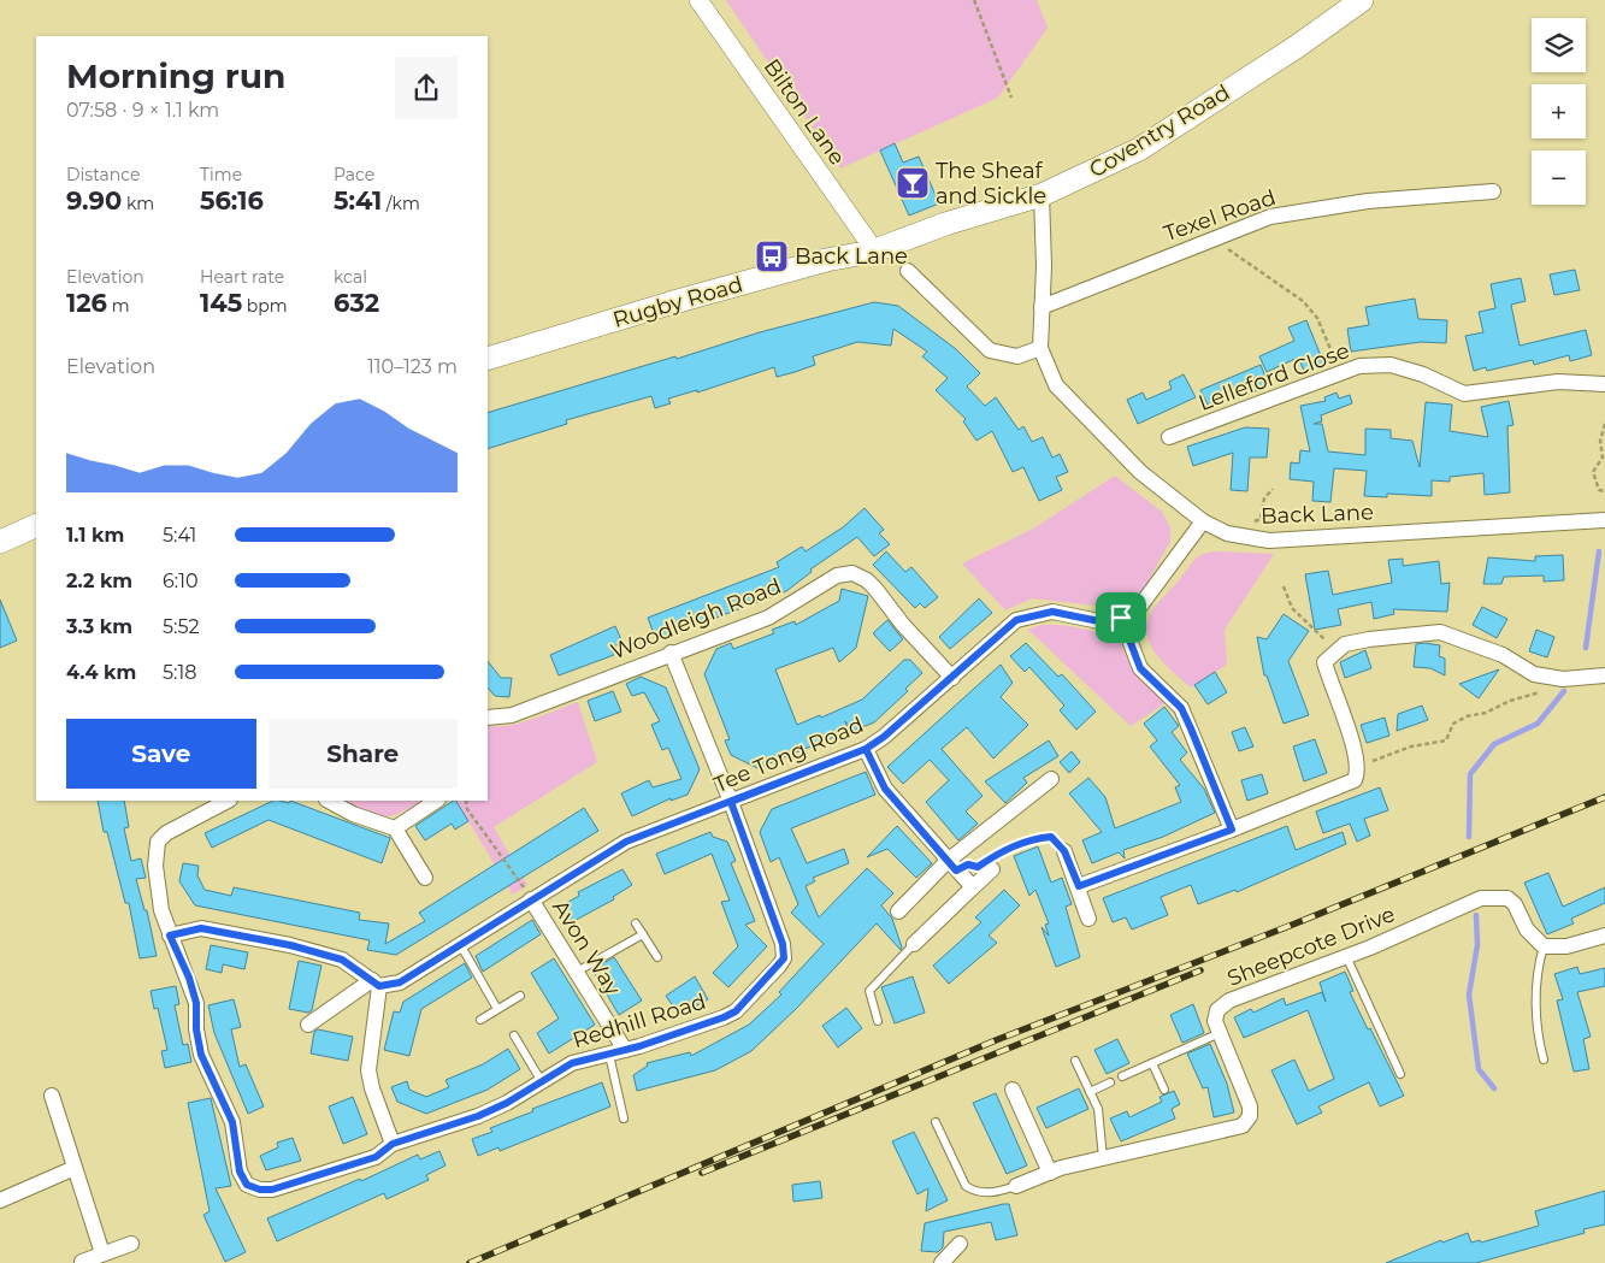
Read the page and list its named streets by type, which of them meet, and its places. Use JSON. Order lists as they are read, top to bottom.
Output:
{
  "streets": {
    "main road": ["Coventry Road", "Rugby Road"],
    "street": [
      "Bilton Lane",
      "Texel Road",
      "Lelleford Close",
      "Back Lane",
      "Woodleigh Road",
      "Tee Tong Road",
      "Sheepcote Drive",
      "Avon Way",
      "Redhill Road"
    ]
  },
  "crossings": [
    ["Bilton Lane", "Coventry Road"],
    ["Bilton Lane", "Rugby Road"],
    ["Coventry Road", "Rugby Road"],
    ["Coventry Road", "Back Lane"],
    ["Texel Road", "Back Lane"],
    ["Woodleigh Road", "Tee Tong Road"],
    ["Tee Tong Road", "Avon Way"],
    ["Tee Tong Road", "Redhill Road"],
    ["Avon Way", "Redhill Road"]
  ],
  "places": {
    "bar": ["The Sheaf and Sickle"],
    "bus stop": ["Back Lane"]
  },
  "page": {
    "map_buttons": ["+", "−"],
    "heading": ["Morning run", "07:58 · 9 × 1.1 km"],
    "stats": [
      ["Distance", "9.90 km"],
      ["Time", "56:16"],
      ["Pace", "5:41 /km"],
      ["Elevation", "126 m"],
      ["Heart rate", "145 bpm"],
      ["kcal", "632"]
    ],
    "chart": ["Elevation", "110–123 m"],
    "list": [
      {
        "name": "1.1 km",
        "note": "5:41"
      },
      {
        "name": "2.2 km",
        "note": "6:10"
      },
      {
        "name": "3.3 km",
        "note": "5:52"
      },
      {
        "name": "4.4 km",
        "note": "5:18"
      }
    ],
    "buttons": ["Save", "Share"]
  }
}
